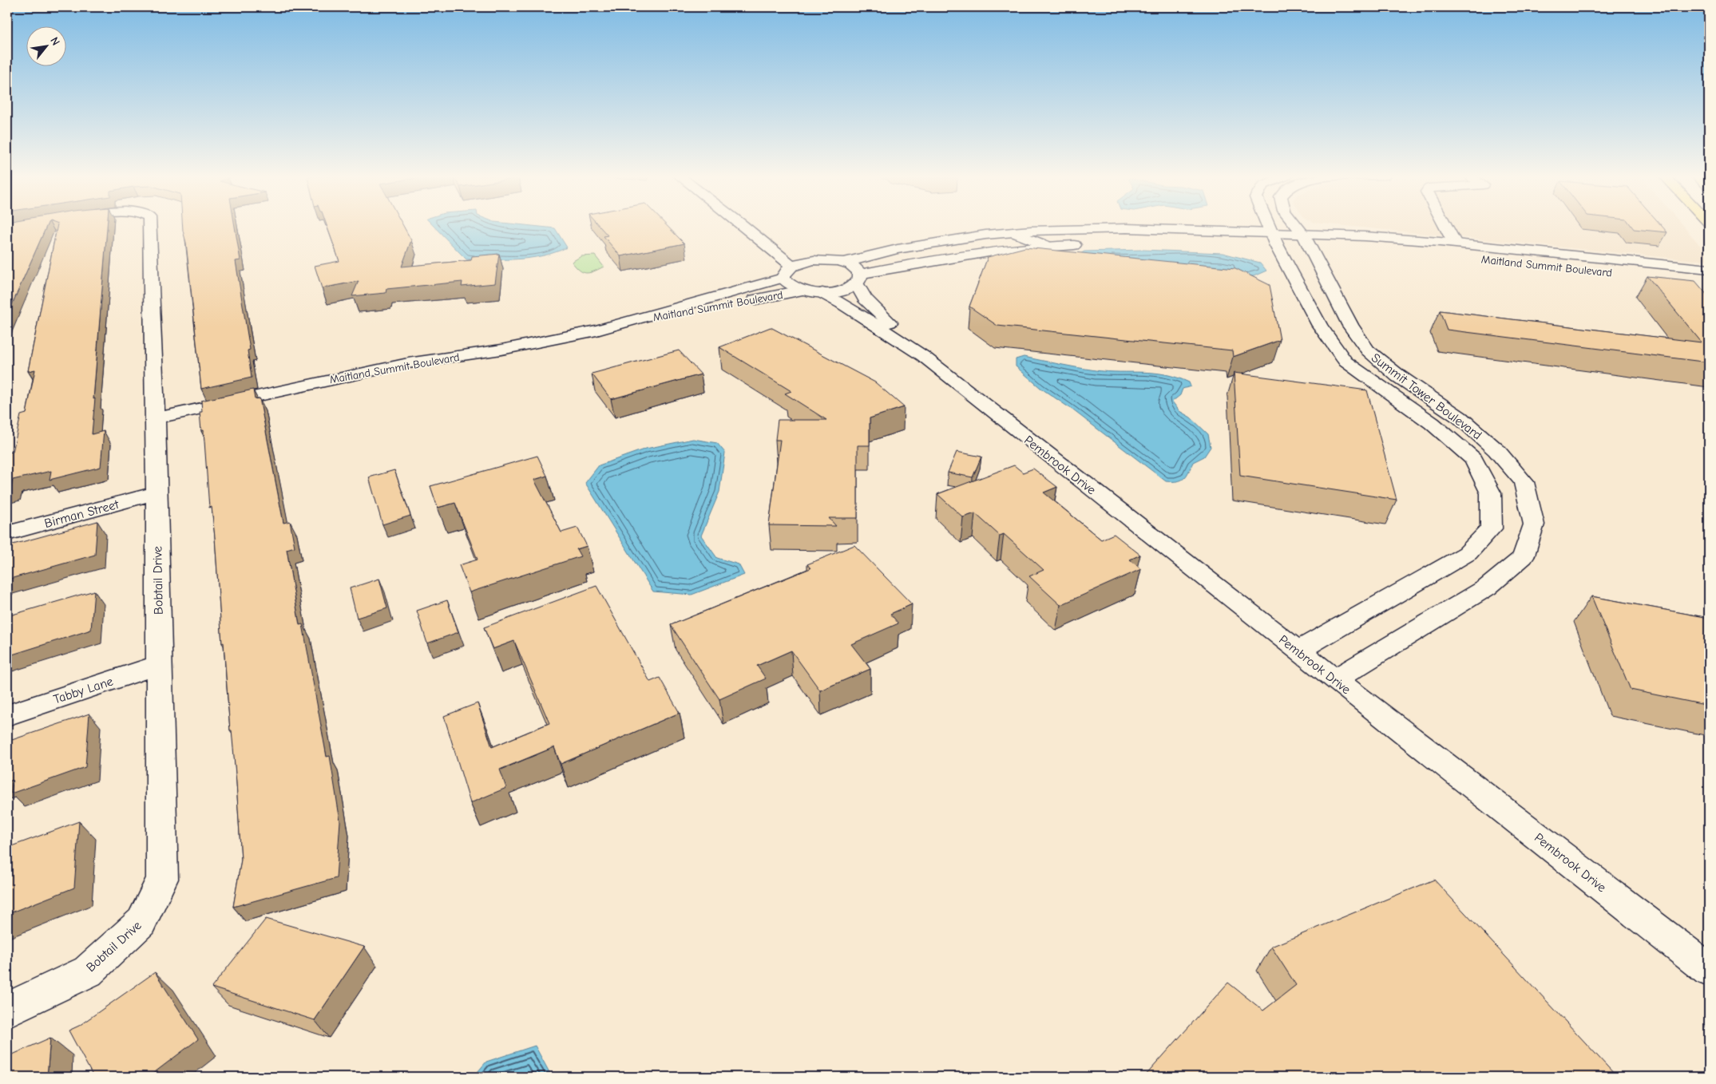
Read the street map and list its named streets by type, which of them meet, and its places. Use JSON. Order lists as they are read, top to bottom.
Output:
{
  "streets": {
    "street": [
      "Maitland Summit Boulevard",
      "Summit Tower Boulevard",
      "Pembrook Drive",
      "Birman Street",
      "Bobtail Drive",
      "Tabby Lane"
    ]
  },
  "crossings": [
    ["Maitland Summit Boulevard", "Summit Tower Boulevard"],
    ["Maitland Summit Boulevard", "Bobtail Drive"],
    ["Summit Tower Boulevard", "Pembrook Drive"],
    ["Birman Street", "Bobtail Drive"],
    ["Bobtail Drive", "Tabby Lane"]
  ],
  "north": "top right"
}
